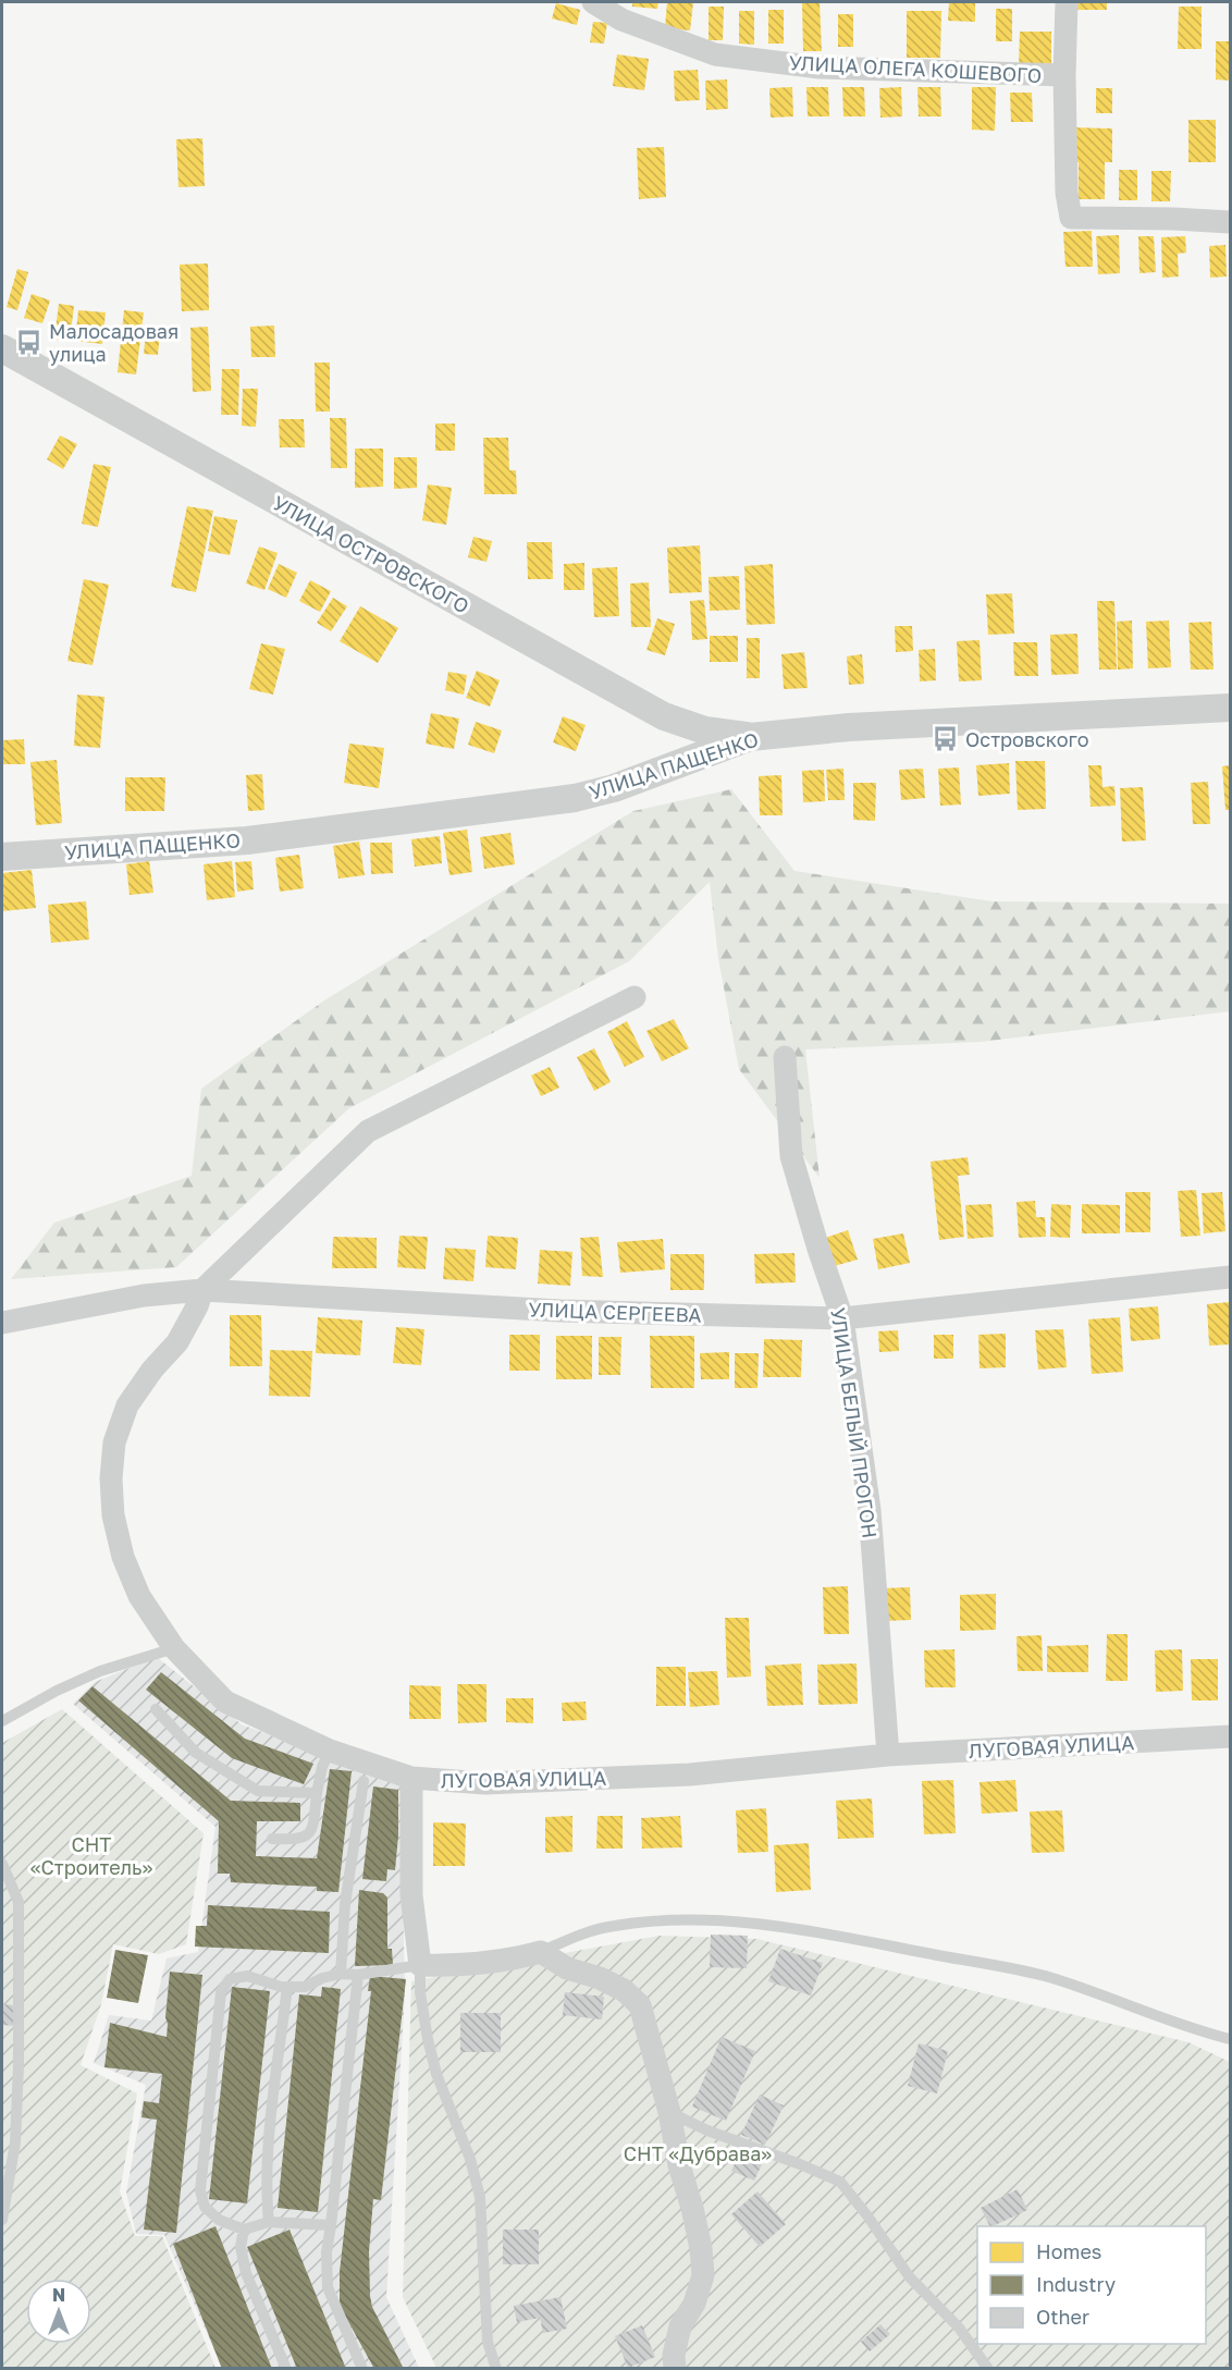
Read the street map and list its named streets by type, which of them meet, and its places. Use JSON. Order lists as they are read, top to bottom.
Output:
{
  "streets": {
    "street": [
      "УЛИЦА ОЛЕГА КОШЕВОГО",
      "УЛИЦА ОСТРОВСКОГО",
      "УЛИЦА ПАЩЕНКО",
      "УЛИЦА СЕРГЕЕВА",
      "УЛИЦА БЕЛЫЙ ПРОГОН",
      "ЛУГОВАЯ УЛИЦА"
    ]
  },
  "crossings": [
    ["УЛИЦА ОСТРОВСКОГО", "УЛИЦА ПАЩЕНКО"],
    ["УЛИЦА СЕРГЕЕВА", "УЛИЦА БЕЛЫЙ ПРОГОН"],
    ["УЛИЦА СЕРГЕЕВА", "ЛУГОВАЯ УЛИЦА"],
    ["УЛИЦА БЕЛЫЙ ПРОГОН", "ЛУГОВАЯ УЛИЦА"]
  ],
  "parks": ["СНТ «Строитель»", "СНТ «Дубрава»"],
  "places": {
    "bus stop": ["Малосадовая улица", "Островского"]
  },
  "legend": ["Homes", "Industry", "Other"],
  "north": "top"
}
